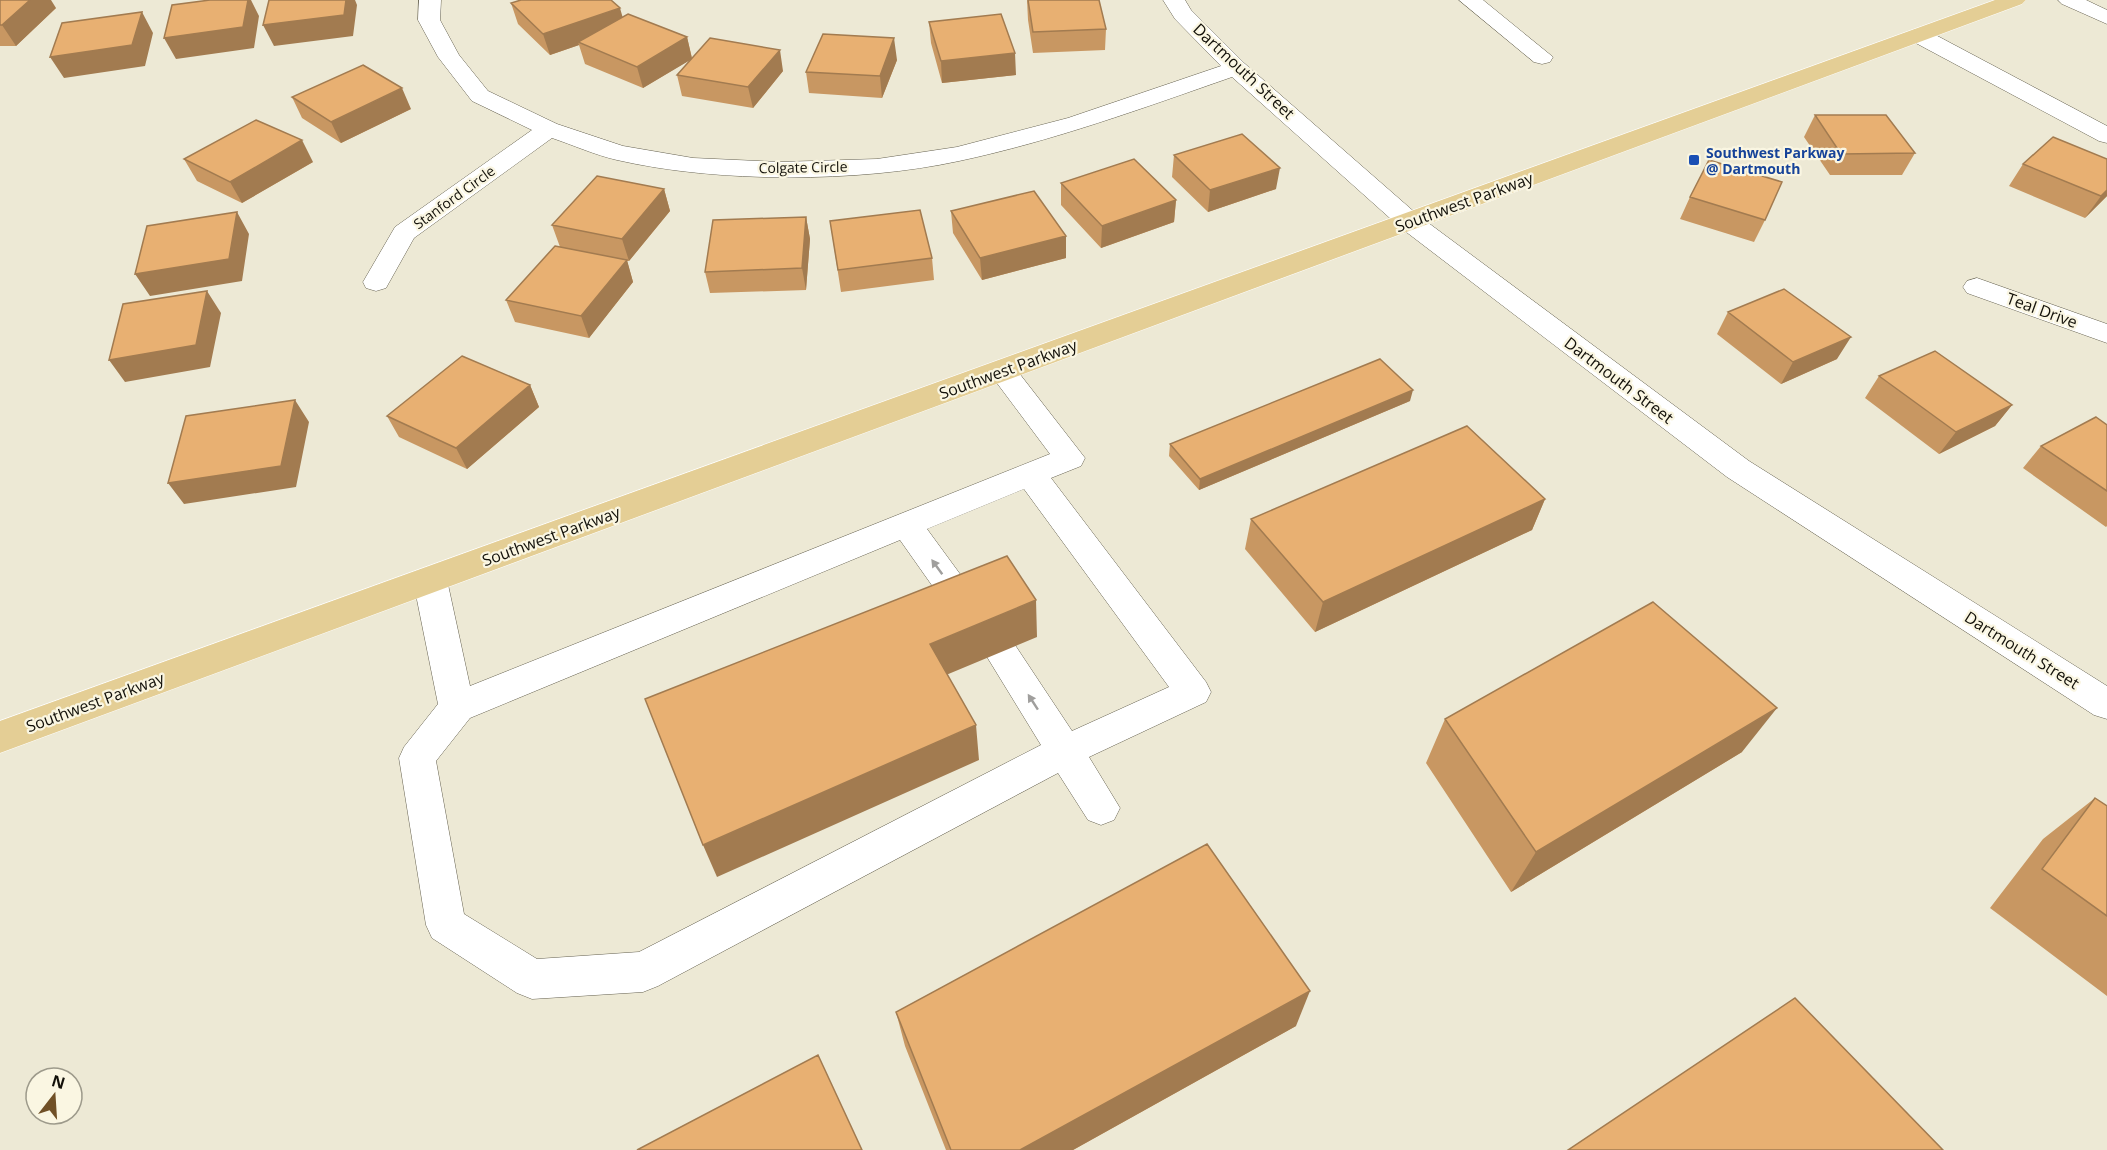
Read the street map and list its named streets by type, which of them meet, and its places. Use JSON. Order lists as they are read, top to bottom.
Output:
{
  "streets": {
    "main road": ["Southwest Parkway"],
    "street": [
      "Dartmouth Street",
      "Colgate Circle",
      "Stanford Circle",
      "Teal Drive"
    ]
  },
  "crossings": [
    ["Dartmouth Street", "Colgate Circle"],
    ["Dartmouth Street", "Southwest Parkway"],
    ["Colgate Circle", "Stanford Circle"]
  ],
  "places": {
    "transit": ["Southwest Parkway @ Dartmouth"]
  },
  "north": "top"
}
